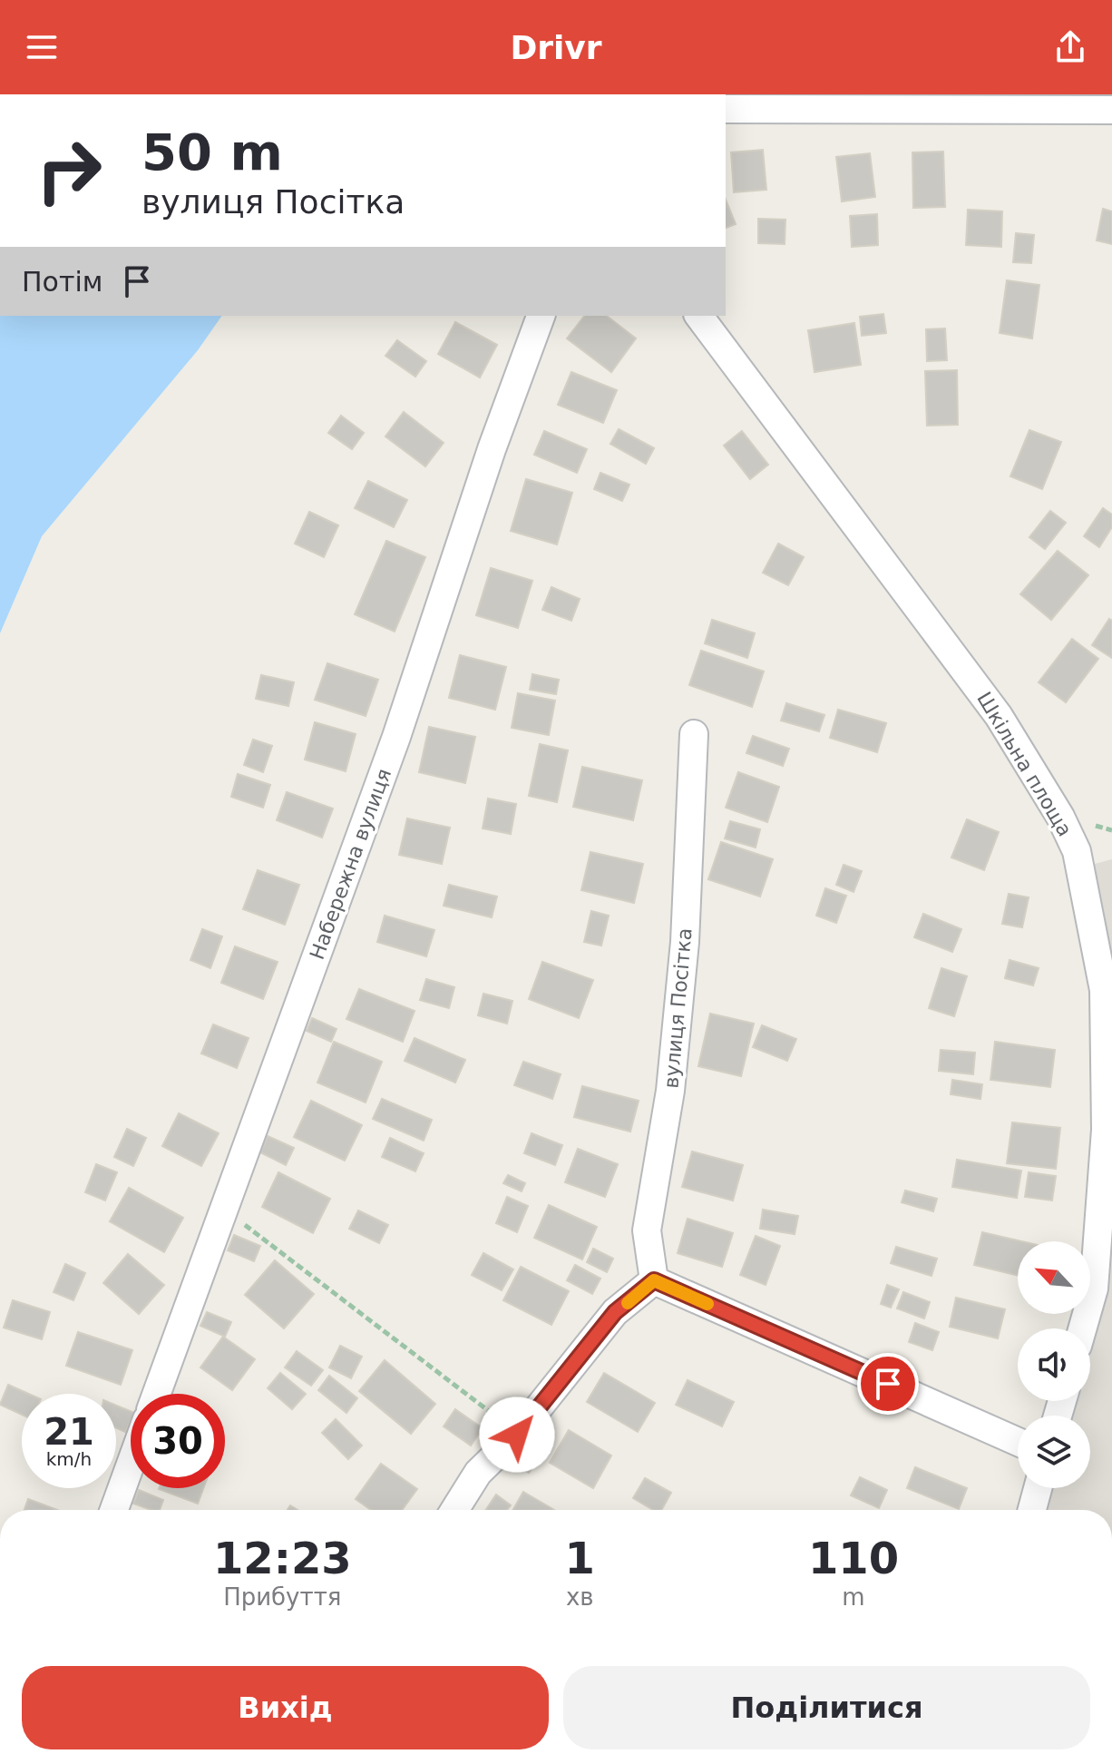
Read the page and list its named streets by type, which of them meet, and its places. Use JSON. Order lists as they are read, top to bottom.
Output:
{
  "streets": {
    "street": ["Шкільна площа", "Набережна вулиця", "вулиця Посітка"]
  },
  "north": "top left",
  "page": {
    "header": "Drivr",
    "turn": ["50 m", "вулиця Посітка"],
    "then": "Потім",
    "speed": "21 km/h",
    "limit": "30",
    "eta": [
      "12:23",
      "Прибуття",
      "1",
      "хв",
      "110",
      "m"
    ],
    "buttons": ["Вихід", "Поділитися"]
  }
}
